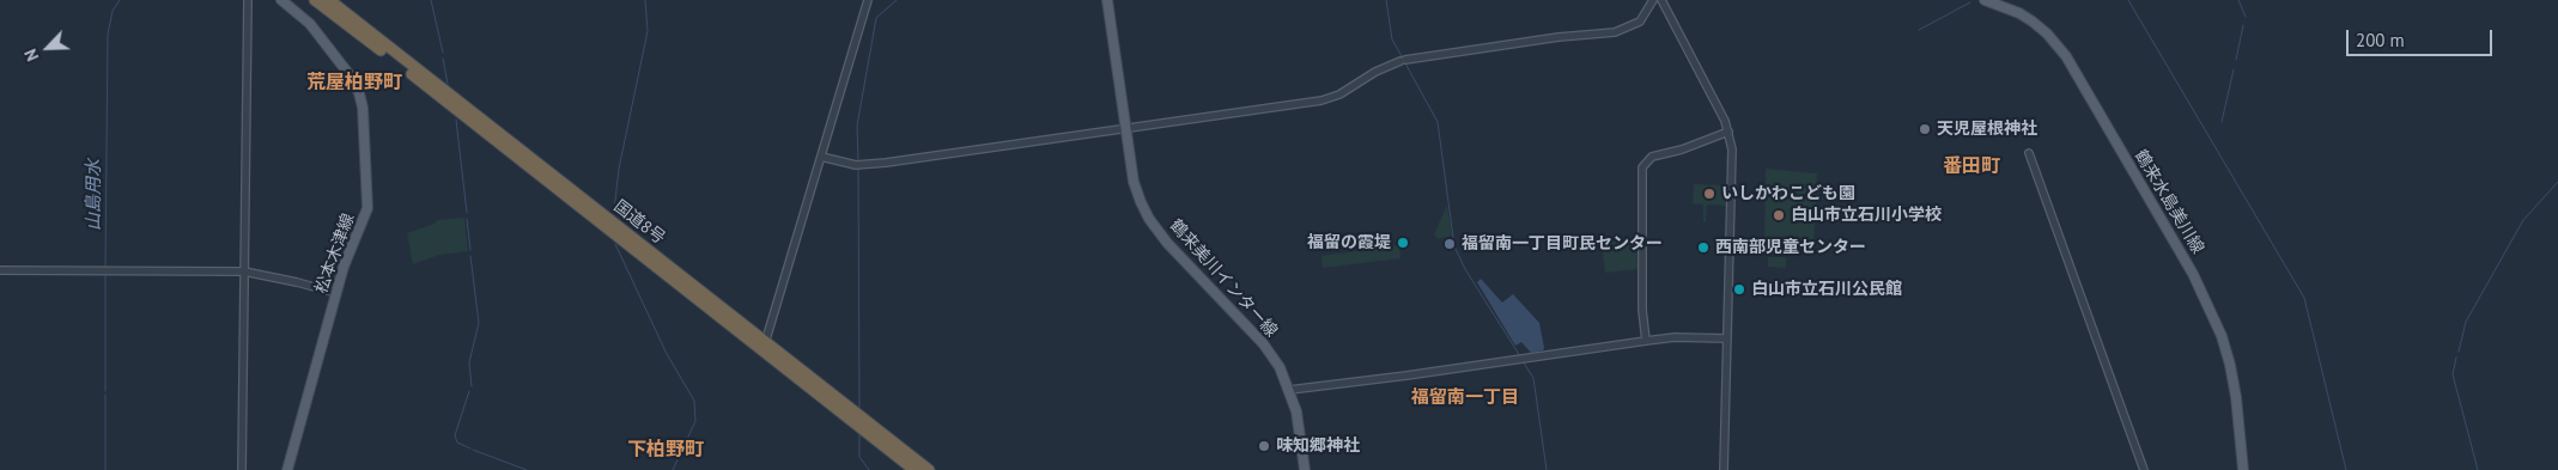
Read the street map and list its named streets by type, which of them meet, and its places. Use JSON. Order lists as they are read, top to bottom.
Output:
{
  "streets": {
    "highway": ["国道8号"],
    "main road": ["鶴来水島美川線", "松本木津線", "鶴来美川インター線"]
  },
  "districts": [
    "荒屋柏野町",
    "番田町",
    "福留南一丁目",
    "下柏野町"
  ],
  "water": ["山島用水"],
  "places": [
    "天児屋根神社",
    "いしかわこども園",
    "白山市立石川小学校",
    "福留の霞堤",
    "福留南一丁目町民センター",
    "西南部児童センター",
    "白山市立石川公民館",
    "味知郷神社"
  ],
  "scale_bar": "200 m",
  "north": "bottom left"
}
